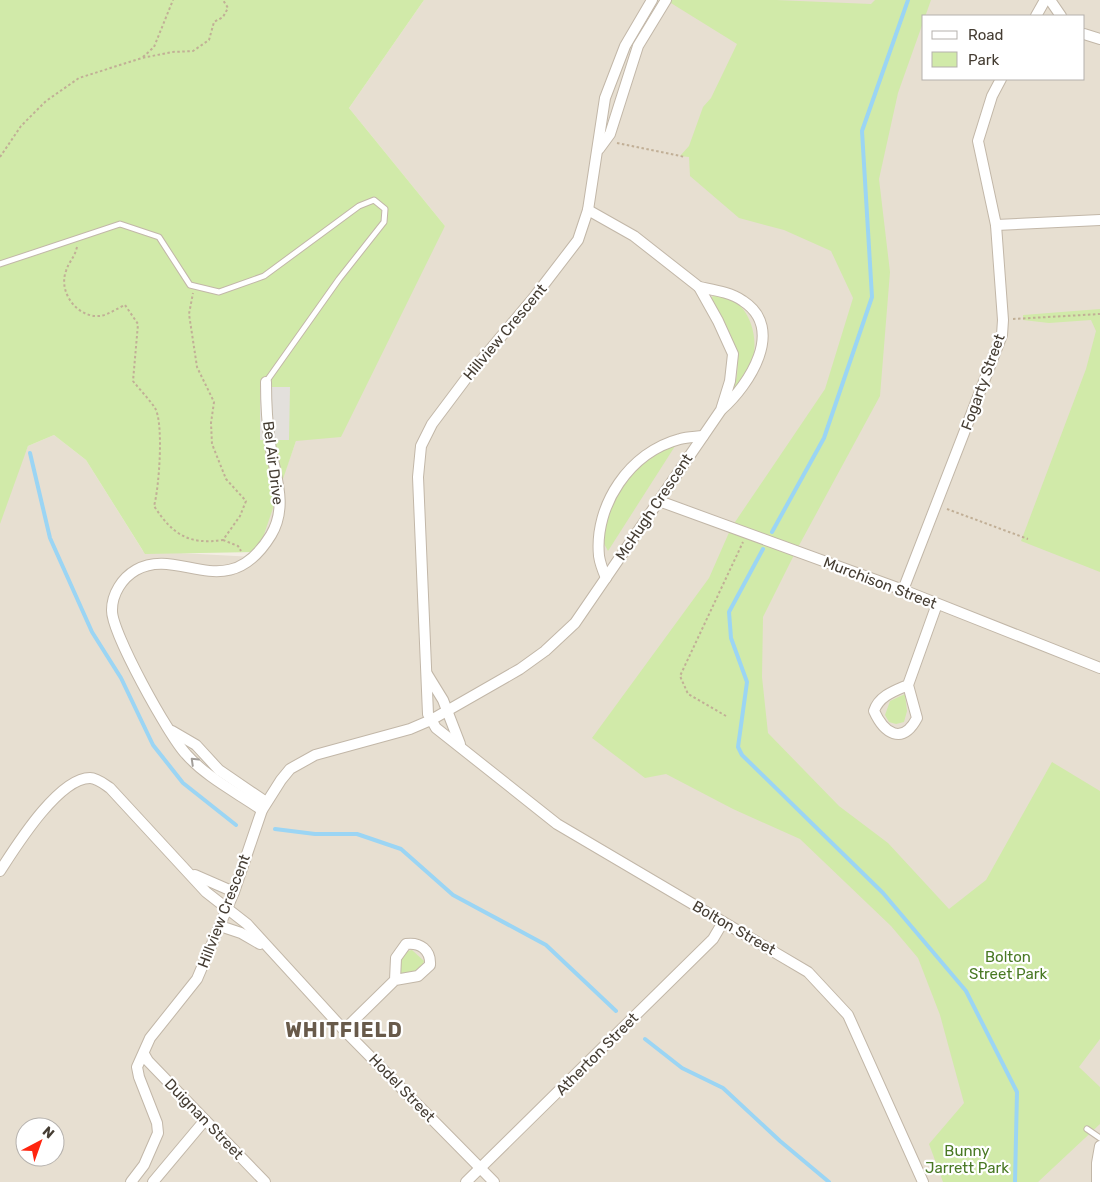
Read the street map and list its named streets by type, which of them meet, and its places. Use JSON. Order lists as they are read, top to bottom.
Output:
{
  "streets": {
    "street": [
      "Hillview Crescent",
      "Fogarty Street",
      "Bel Air Drive",
      "McHugh Crescent",
      "Murchison Street",
      "Bolton Street",
      "Atherton Street",
      "Hodel Street",
      "Duignan Street"
    ]
  },
  "crossings": [
    ["Hillview Crescent", "Bel Air Drive"],
    ["Hillview Crescent", "McHugh Crescent"],
    ["Hillview Crescent", "Bolton Street"],
    ["Hillview Crescent", "Hodel Street"],
    ["Hillview Crescent", "Duignan Street"],
    ["Fogarty Street", "Murchison Street"],
    ["McHugh Crescent", "Murchison Street"],
    ["McHugh Crescent", "Bolton Street"],
    ["Bolton Street", "Atherton Street"],
    ["Atherton Street", "Hodel Street"]
  ],
  "districts": ["WHITFIELD"],
  "parks": ["Bolton Street Park", "Bunny Jarrett Park"],
  "legend": ["Road", "Park"],
  "north": "top right"
}
